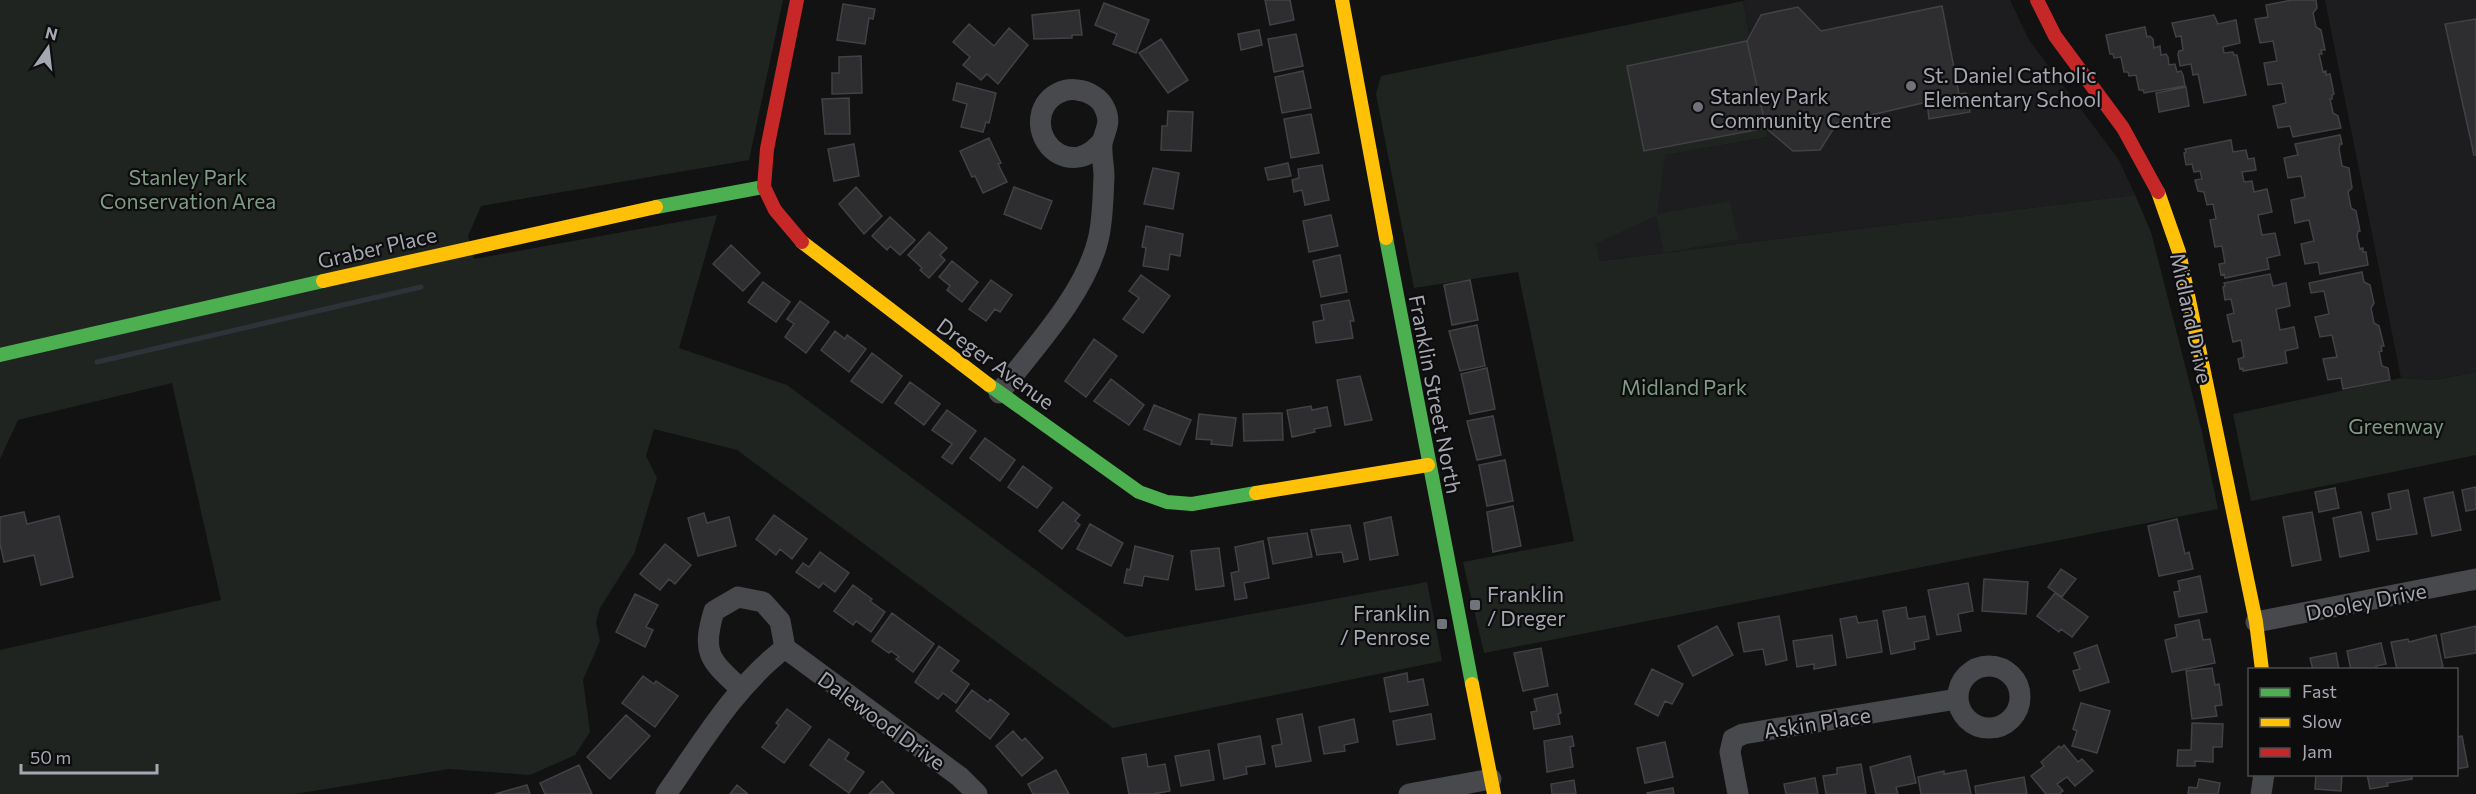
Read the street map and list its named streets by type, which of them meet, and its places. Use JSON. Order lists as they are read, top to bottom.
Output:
{
  "streets": {
    "street": [
      "Graber Place",
      "Midland Drive",
      "Dreger Avenue",
      "Franklin Street North",
      "Dooley Drive",
      "Dalewood Drive",
      "Askin Place"
    ]
  },
  "crossings": [
    ["Graber Place", "Dreger Avenue"],
    ["Midland Drive", "Dooley Drive"],
    ["Dreger Avenue", "Franklin Street North"]
  ],
  "parks": ["Stanley Park Conservation Area", "Midland Park", "Greenway"],
  "places": {
    "other": ["St. Daniel Catholic Elementary School", "Stanley Park Community Centre"],
    "transit": ["Franklin / Dreger", "Franklin / Penrose"]
  },
  "legend": ["Fast", "Slow", "Jam"],
  "scale_bar": "50 m",
  "north": "top"
}
